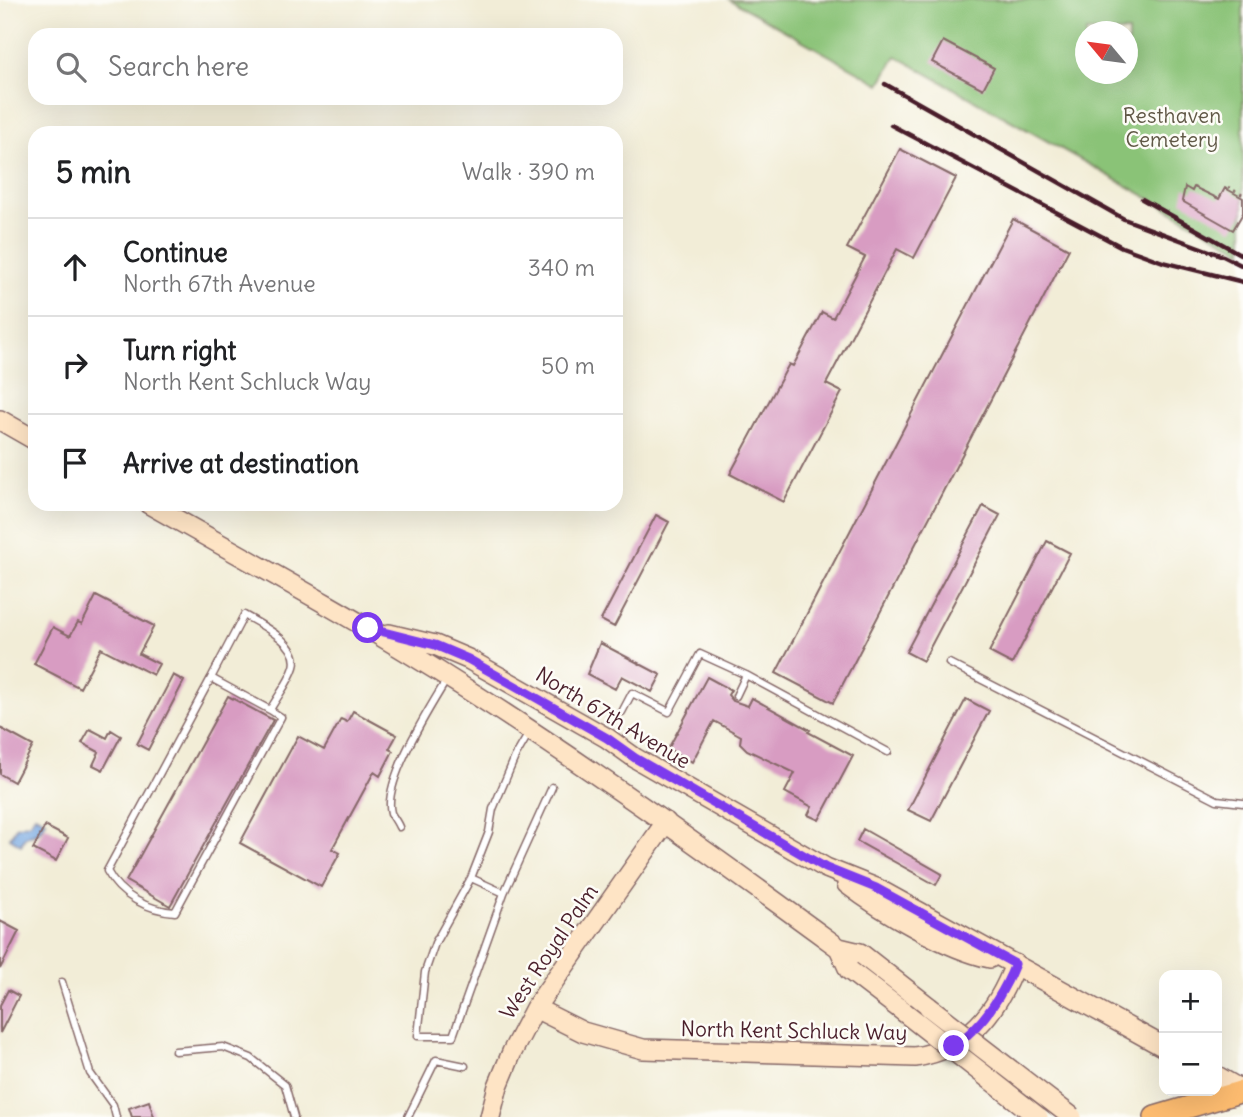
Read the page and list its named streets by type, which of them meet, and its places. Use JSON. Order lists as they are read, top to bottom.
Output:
{
  "streets": {
    "main road": ["North 67th Avenue", "West Royal Palm", "North Kent Schluck Way"]
  },
  "crossings": [
    ["North 67th Avenue", "West Royal Palm"],
    ["North 67th Avenue", "North Kent Schluck Way"],
    ["West Royal Palm", "North Kent Schluck Way"]
  ],
  "parks": ["Resthaven Cemetery"],
  "north": "top left",
  "page": {
    "search": "Search here",
    "heading": ["5 min", "Walk · 390 m"],
    "list": [
      ["Continue", "North 67th Avenue", "340 m"],
      ["Turn right", "North Kent Schluck Way", "50 m"],
      "Arrive at destination"
    ],
    "map_buttons": ["+", "−"]
  }
}
